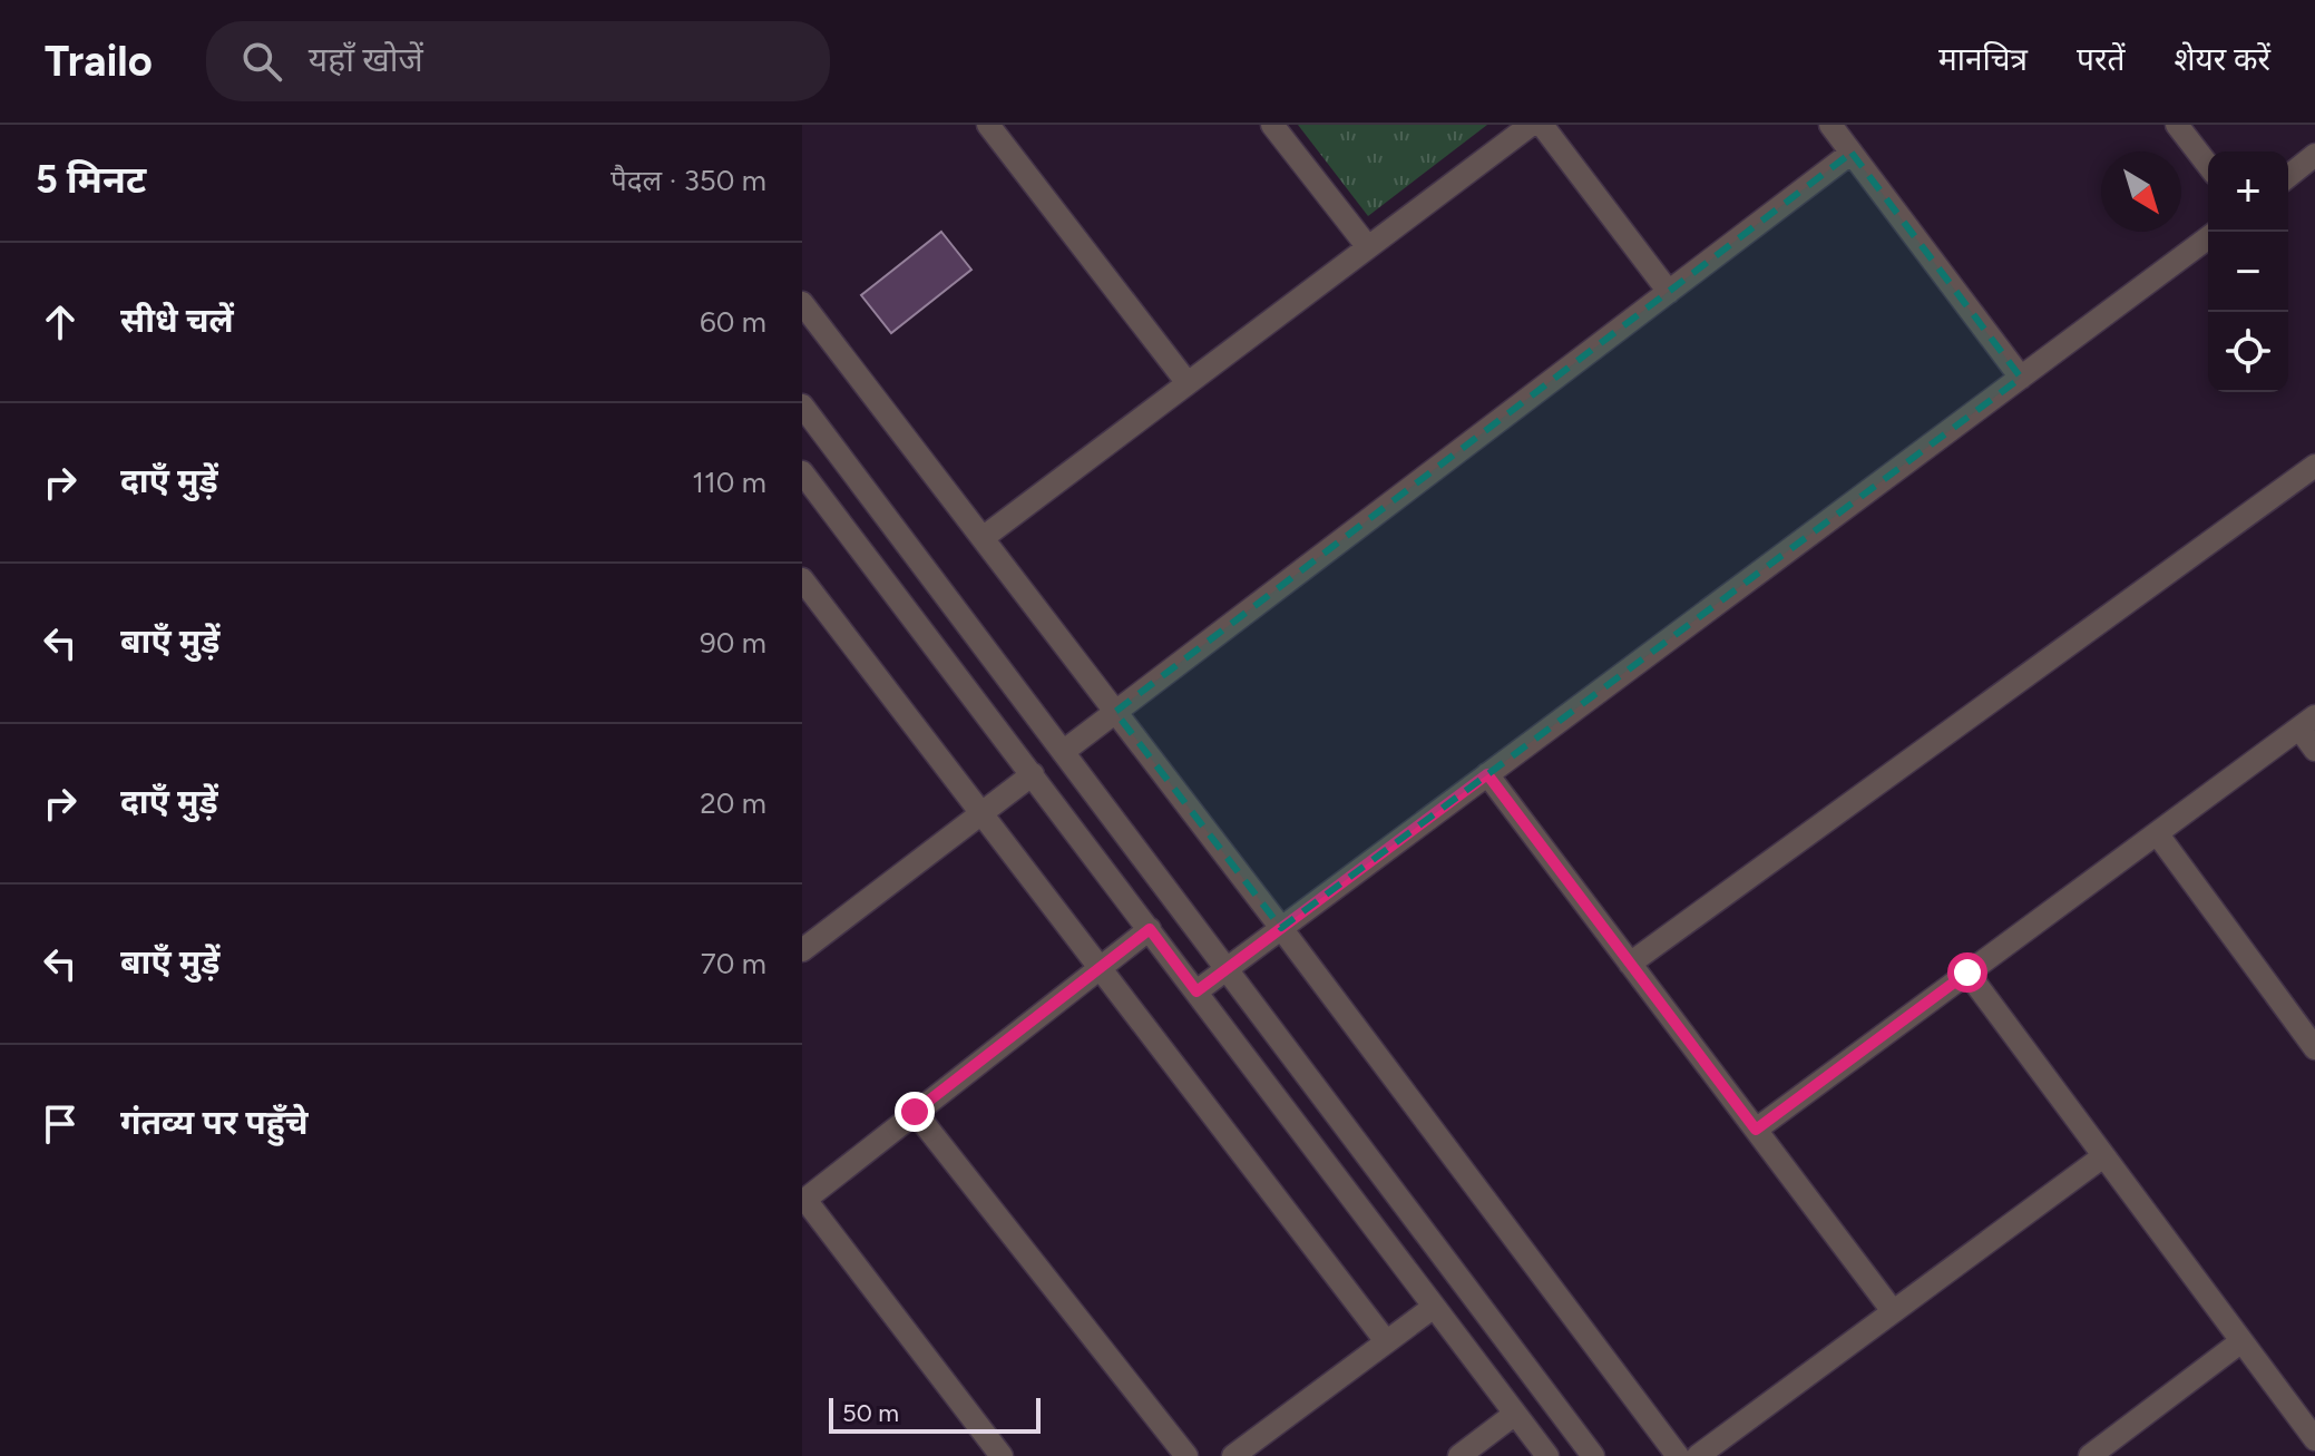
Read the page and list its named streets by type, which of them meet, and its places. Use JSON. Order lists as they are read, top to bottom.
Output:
{
  "scale_bar": "50 m",
  "north": "bottom right",
  "page": {
    "header": "Trailo",
    "search": "यहाँ खोजें",
    "nav": ["मानचित्र", "परतें", "शेयर करें"],
    "heading": ["5 मिनट", "पैदल · 350 m"],
    "map_buttons": ["+", "−"],
    "list": [
      ["सीधे चलें", "60 m"],
      ["दाएँ मुड़ें", "110 m"],
      ["बाएँ मुड़ें", "90 m"],
      ["दाएँ मुड़ें", "20 m"],
      ["बाएँ मुड़ें", "70 m"],
      "गंतव्य पर पहुँचे"
    ],
    "scale": "50 m"
  }
}
